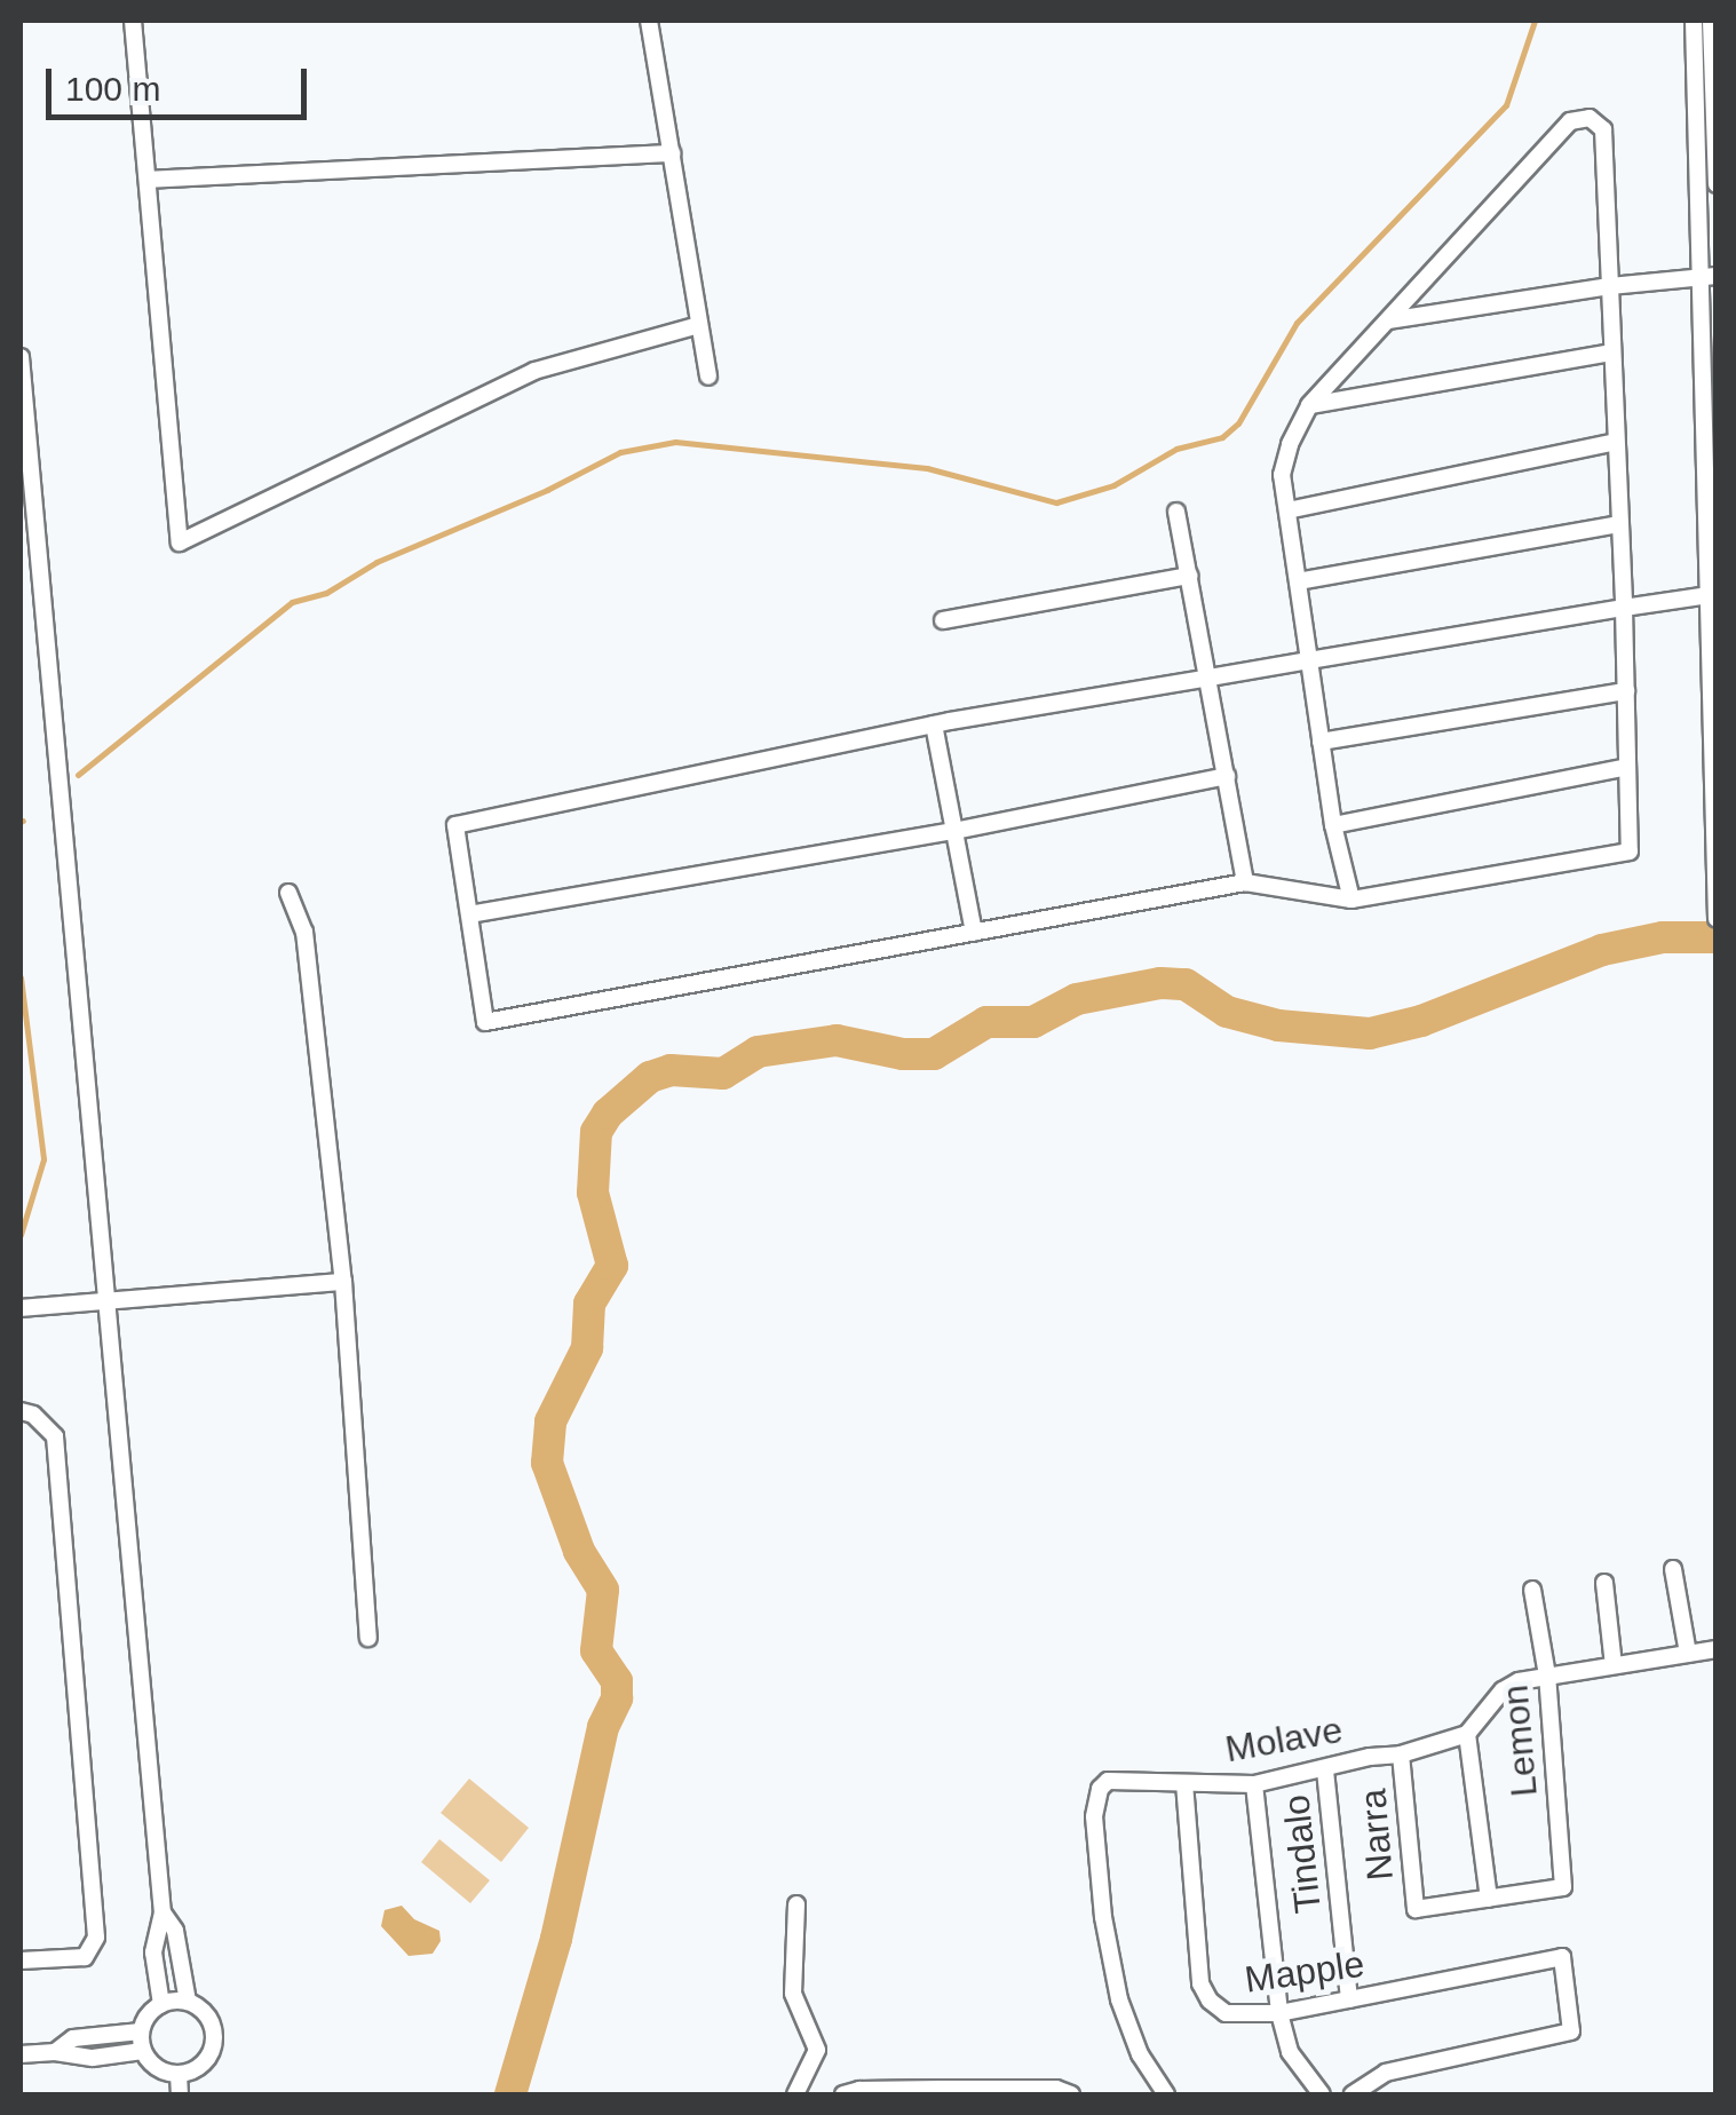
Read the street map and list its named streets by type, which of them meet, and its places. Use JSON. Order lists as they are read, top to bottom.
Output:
{
  "streets": {
    "street": [
      "Molave",
      "Lemon",
      "Narra",
      "Tindalo",
      "Mapple"
    ]
  },
  "crossings": [
    ["Molave", "Narra"],
    ["Molave", "Tindalo"],
    ["Molave", "Mapple"],
    ["Lemon", "Narra"],
    ["Tindalo", "Mapple"]
  ],
  "scale_bar": "100 m"
}
